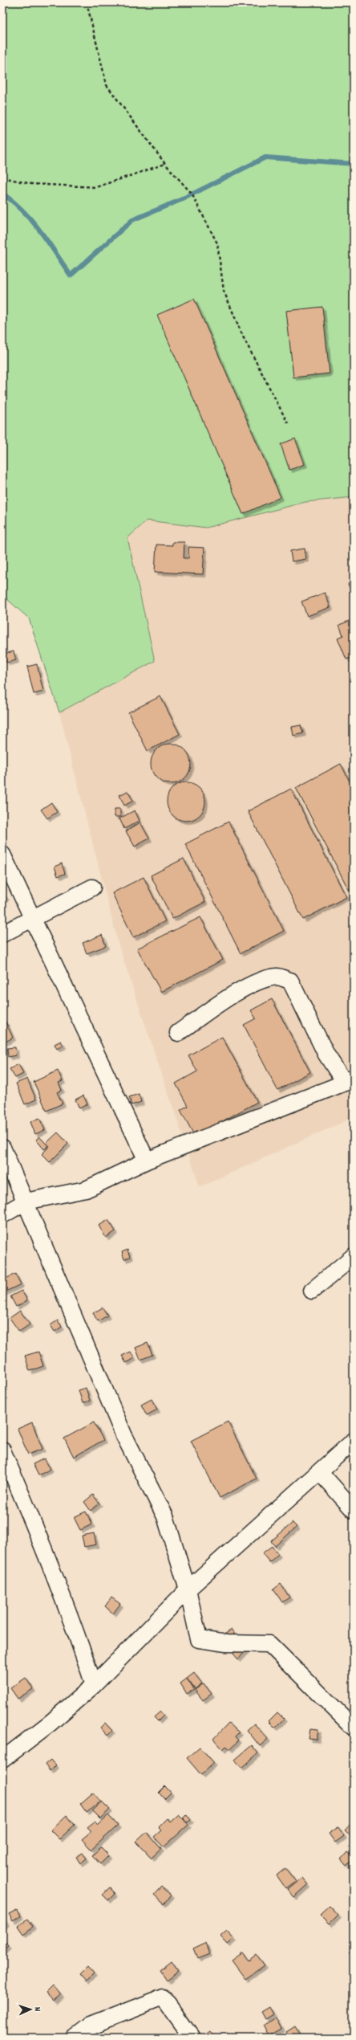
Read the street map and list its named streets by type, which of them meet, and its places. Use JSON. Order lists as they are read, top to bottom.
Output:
{
  "north": "right"
}
